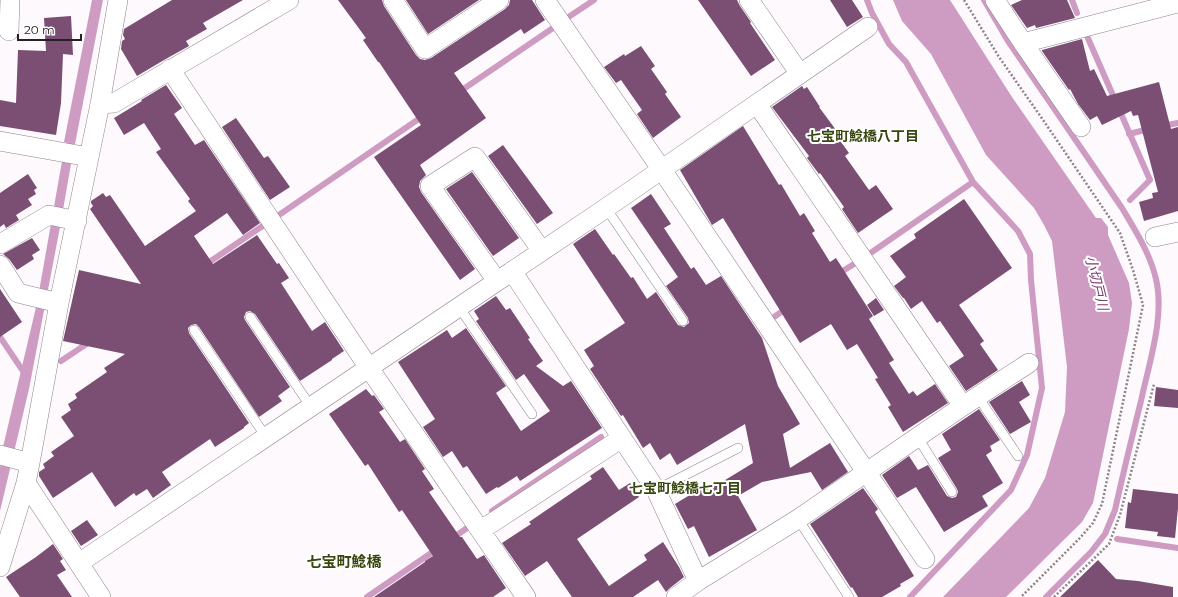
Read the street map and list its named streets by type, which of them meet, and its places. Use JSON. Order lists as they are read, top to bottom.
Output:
{
  "districts": ["七宝町鯰橋八丁目", "七宝町鯰橋七丁目", "七宝町鯰橋"],
  "water": ["小切戸川"],
  "scale_bar": "20 m"
}
